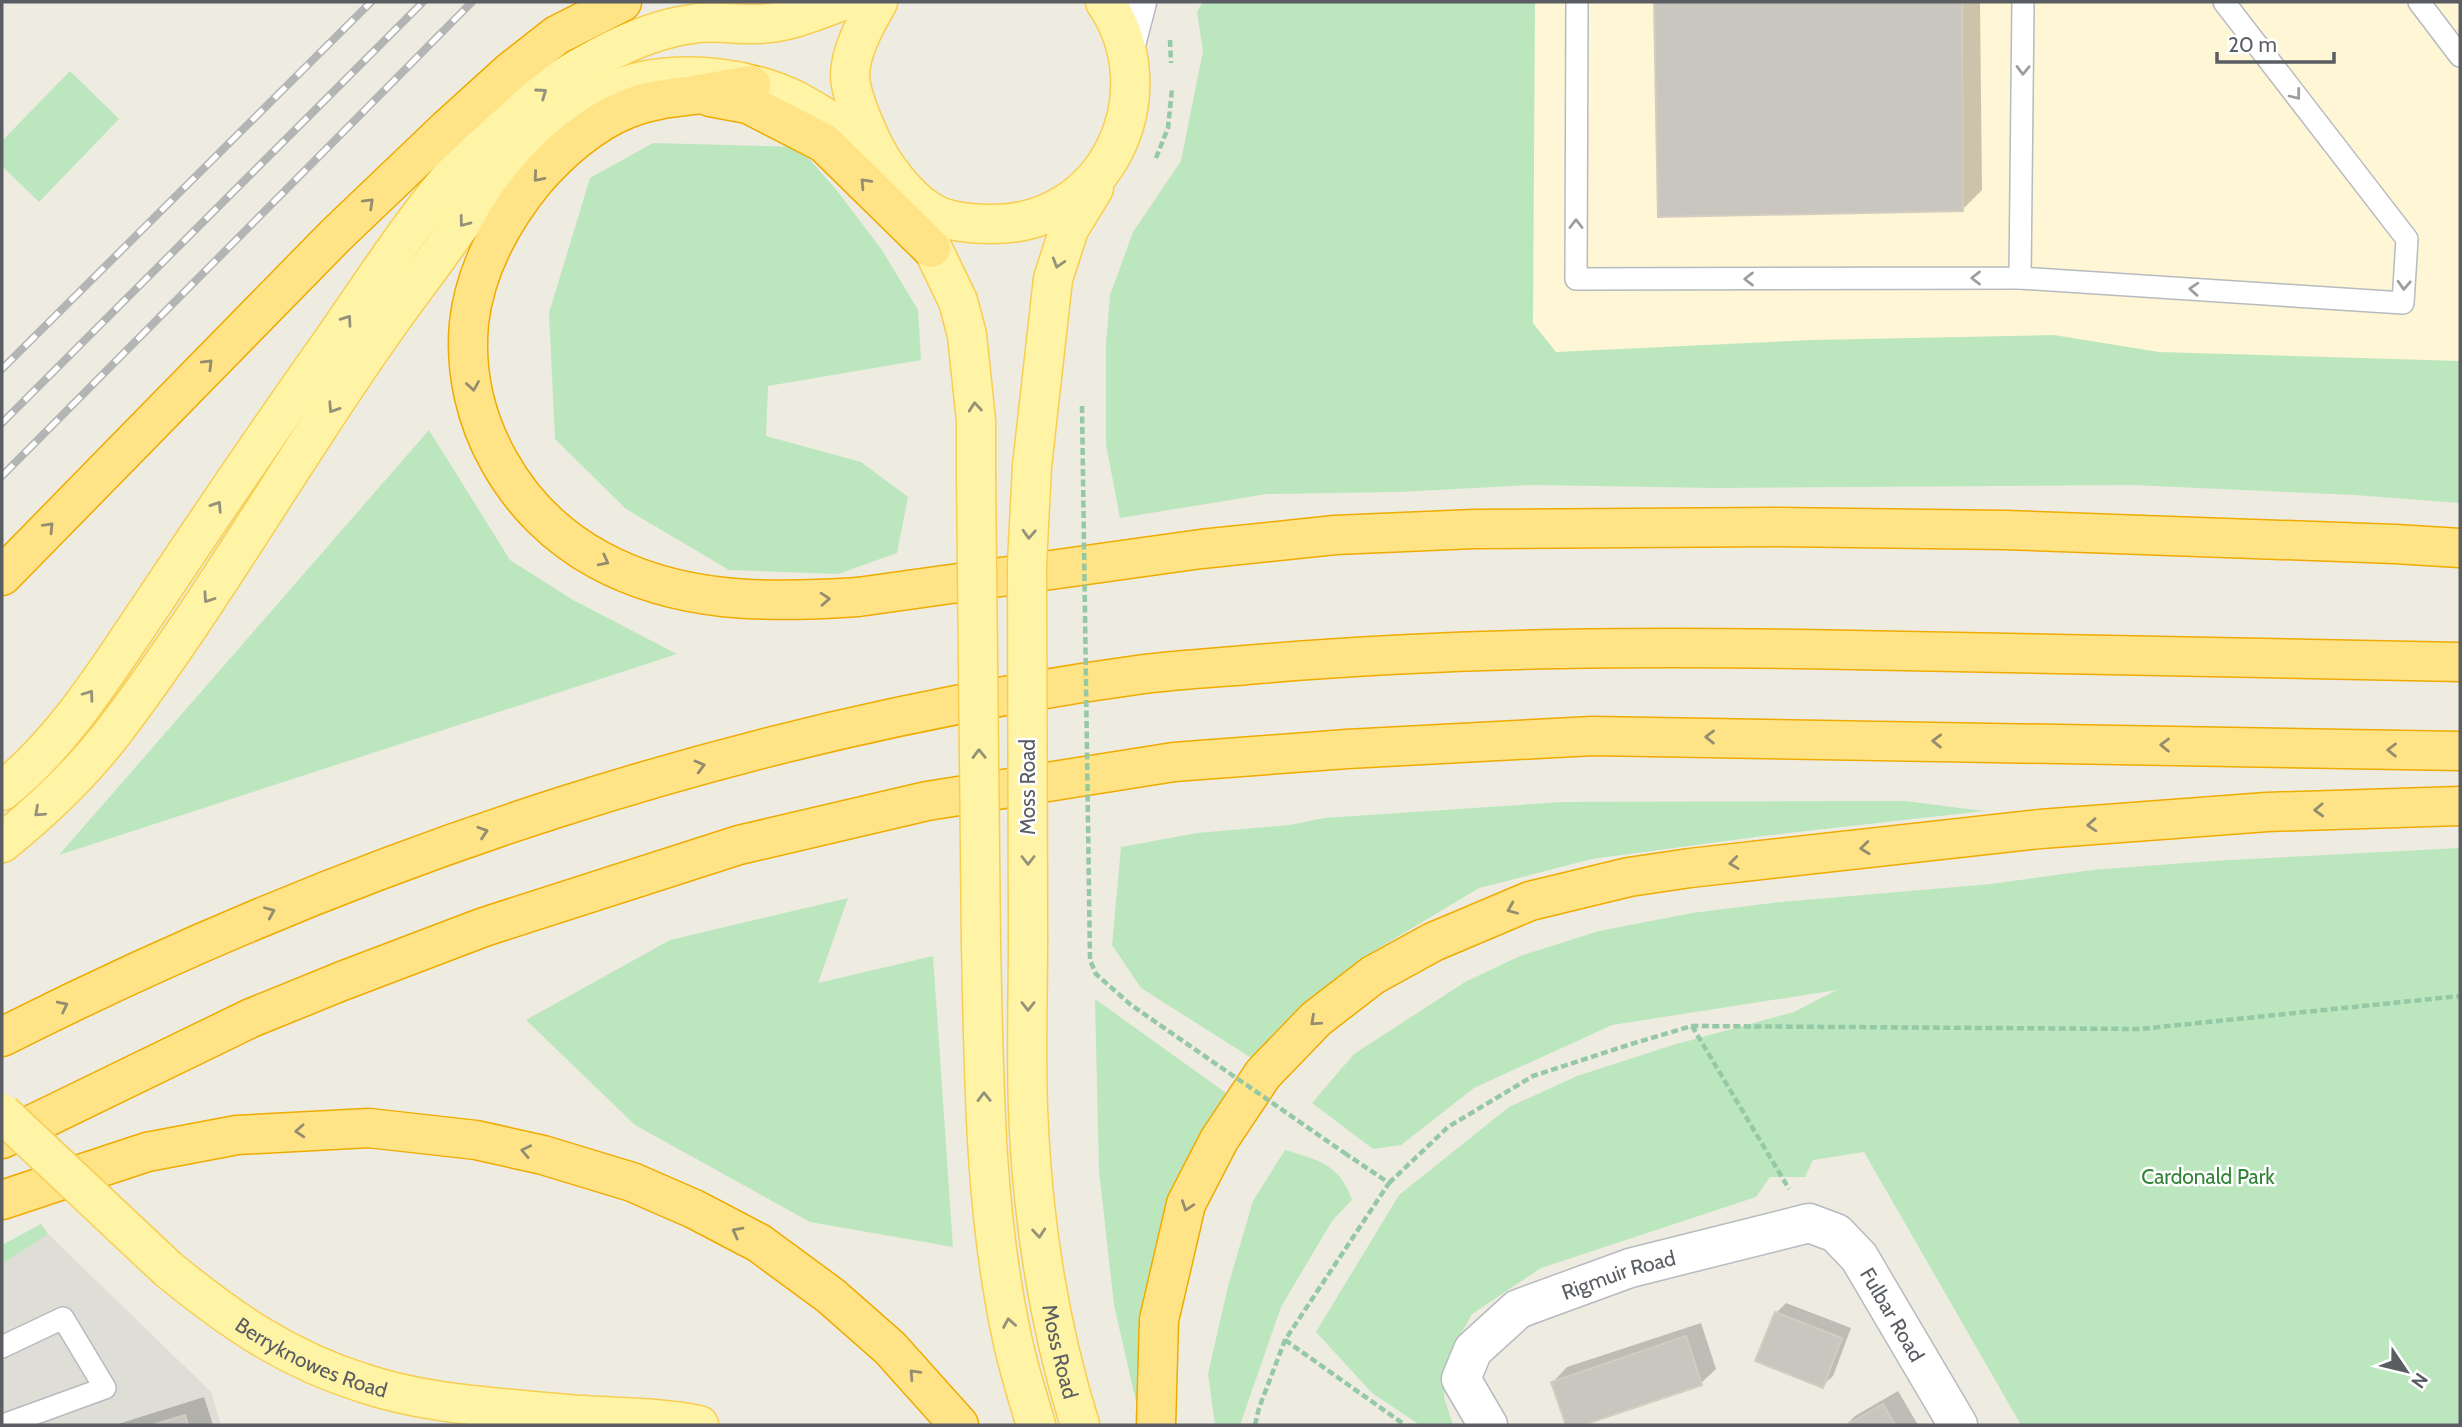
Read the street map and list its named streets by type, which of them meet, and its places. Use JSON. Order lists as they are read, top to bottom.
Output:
{
  "streets": {
    "main road": ["Moss Road", "Berryknowes Road"],
    "street": ["Rigmuir Road", "Fulbar Road"]
  },
  "crossings": [
    ["Rigmuir Road", "Fulbar Road"]
  ],
  "parks": ["Cardonald Park"],
  "scale_bar": "20 m",
  "north": "bottom right"
}
